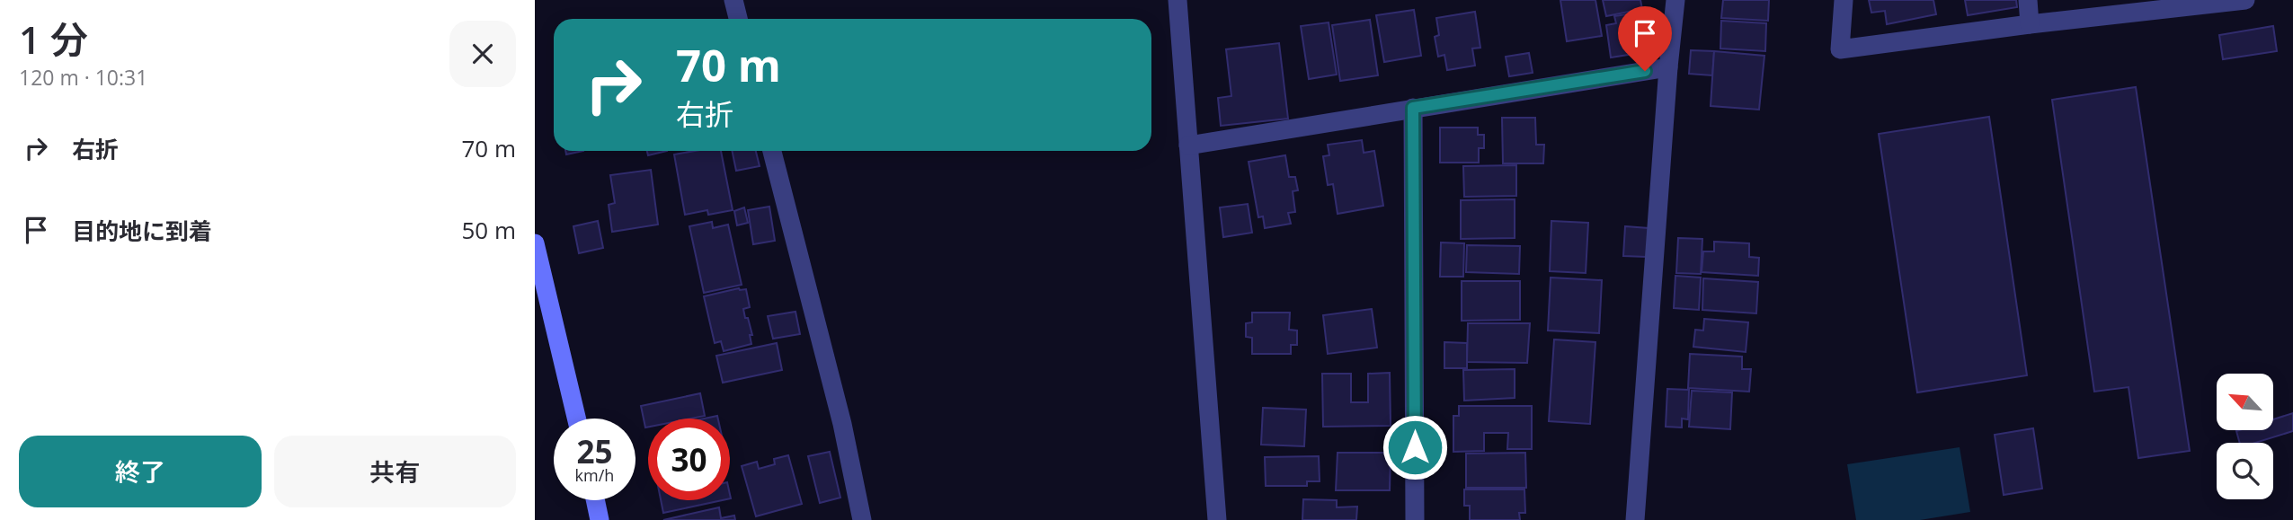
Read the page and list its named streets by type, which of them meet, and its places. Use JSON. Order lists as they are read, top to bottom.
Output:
{
  "north": "top left",
  "page": {
    "heading": ["1 分", "120 m · 10:31"],
    "turn": ["70 m", "右折"],
    "list": [
      {
        "name": "右折",
        "value": "70 m"
      },
      {
        "name": "目的地に到着",
        "value": "50 m"
      }
    ],
    "speed": "25 km/h",
    "limit": "30",
    "buttons": ["終了", "共有"]
  }
}
